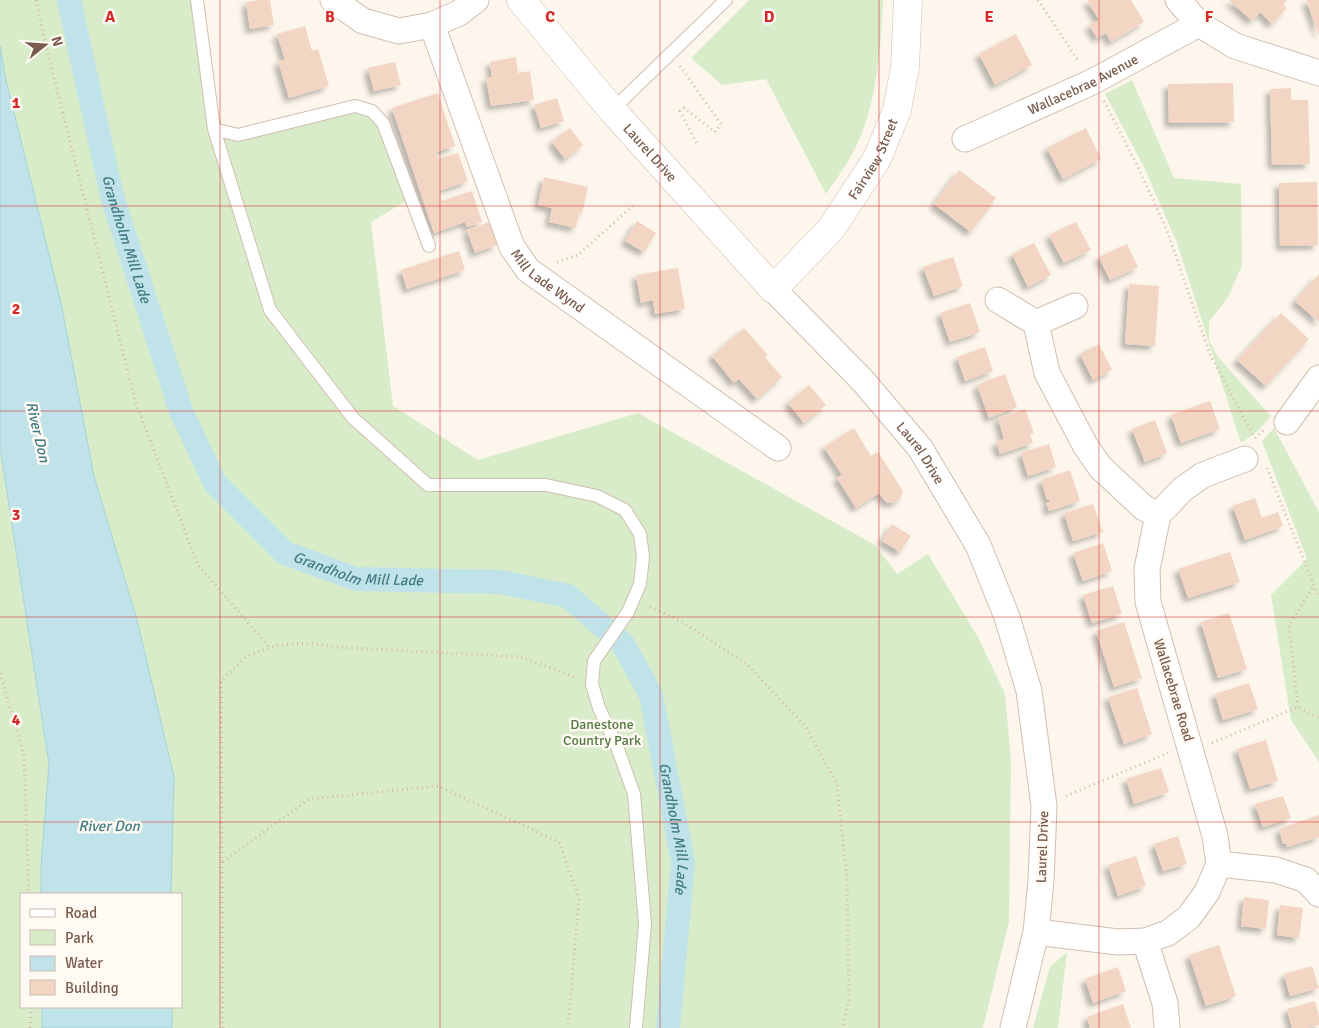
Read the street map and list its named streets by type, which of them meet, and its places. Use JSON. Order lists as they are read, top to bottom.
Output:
{
  "streets": {
    "street": [
      "Wallacebrae Avenue",
      "Laurel Drive",
      "Fairview Street",
      "Mill Lade Wynd",
      "Wallacebrae Road"
    ]
  },
  "crossings": [
    ["Laurel Drive", "Fairview Street"]
  ],
  "water": ["Grandholm Mill Lade", "River Don"],
  "parks": ["Danestone Country Park"],
  "legend": [
    "Road",
    "Park",
    "Water",
    "Building"
  ],
  "north": "right",
  "grid": {
    "columns": [
      "A",
      "B",
      "C",
      "D",
      "E",
      "F"
    ],
    "rows": [
      "1",
      "2",
      "3",
      "4"
    ]
  }
}
